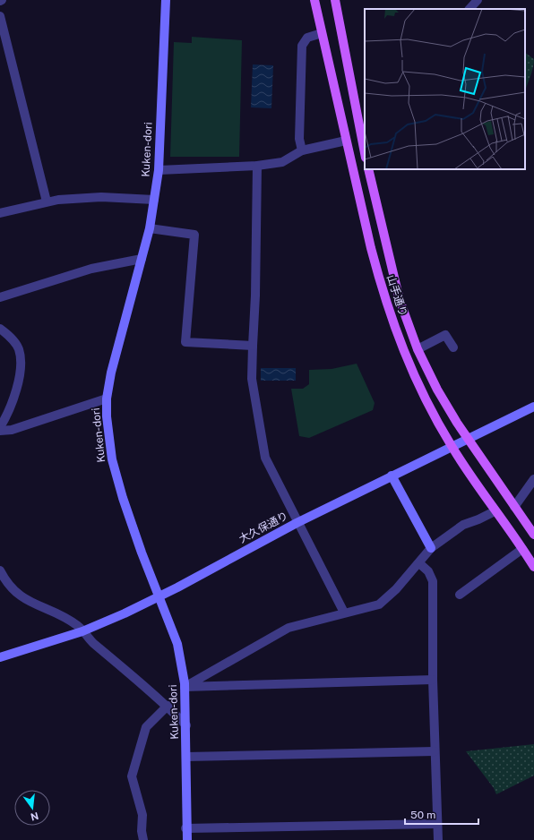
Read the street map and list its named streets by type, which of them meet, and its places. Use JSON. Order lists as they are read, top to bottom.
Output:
{
  "streets": {
    "main road": ["山手通り"],
    "street": ["Kuken-dori", "大久保通り"]
  },
  "crossings": [
    ["Kuken-dori", "大久保通り"],
    ["山手通り", "大久保通り"]
  ],
  "scale_bar": "50 m",
  "north": "bottom"
}
